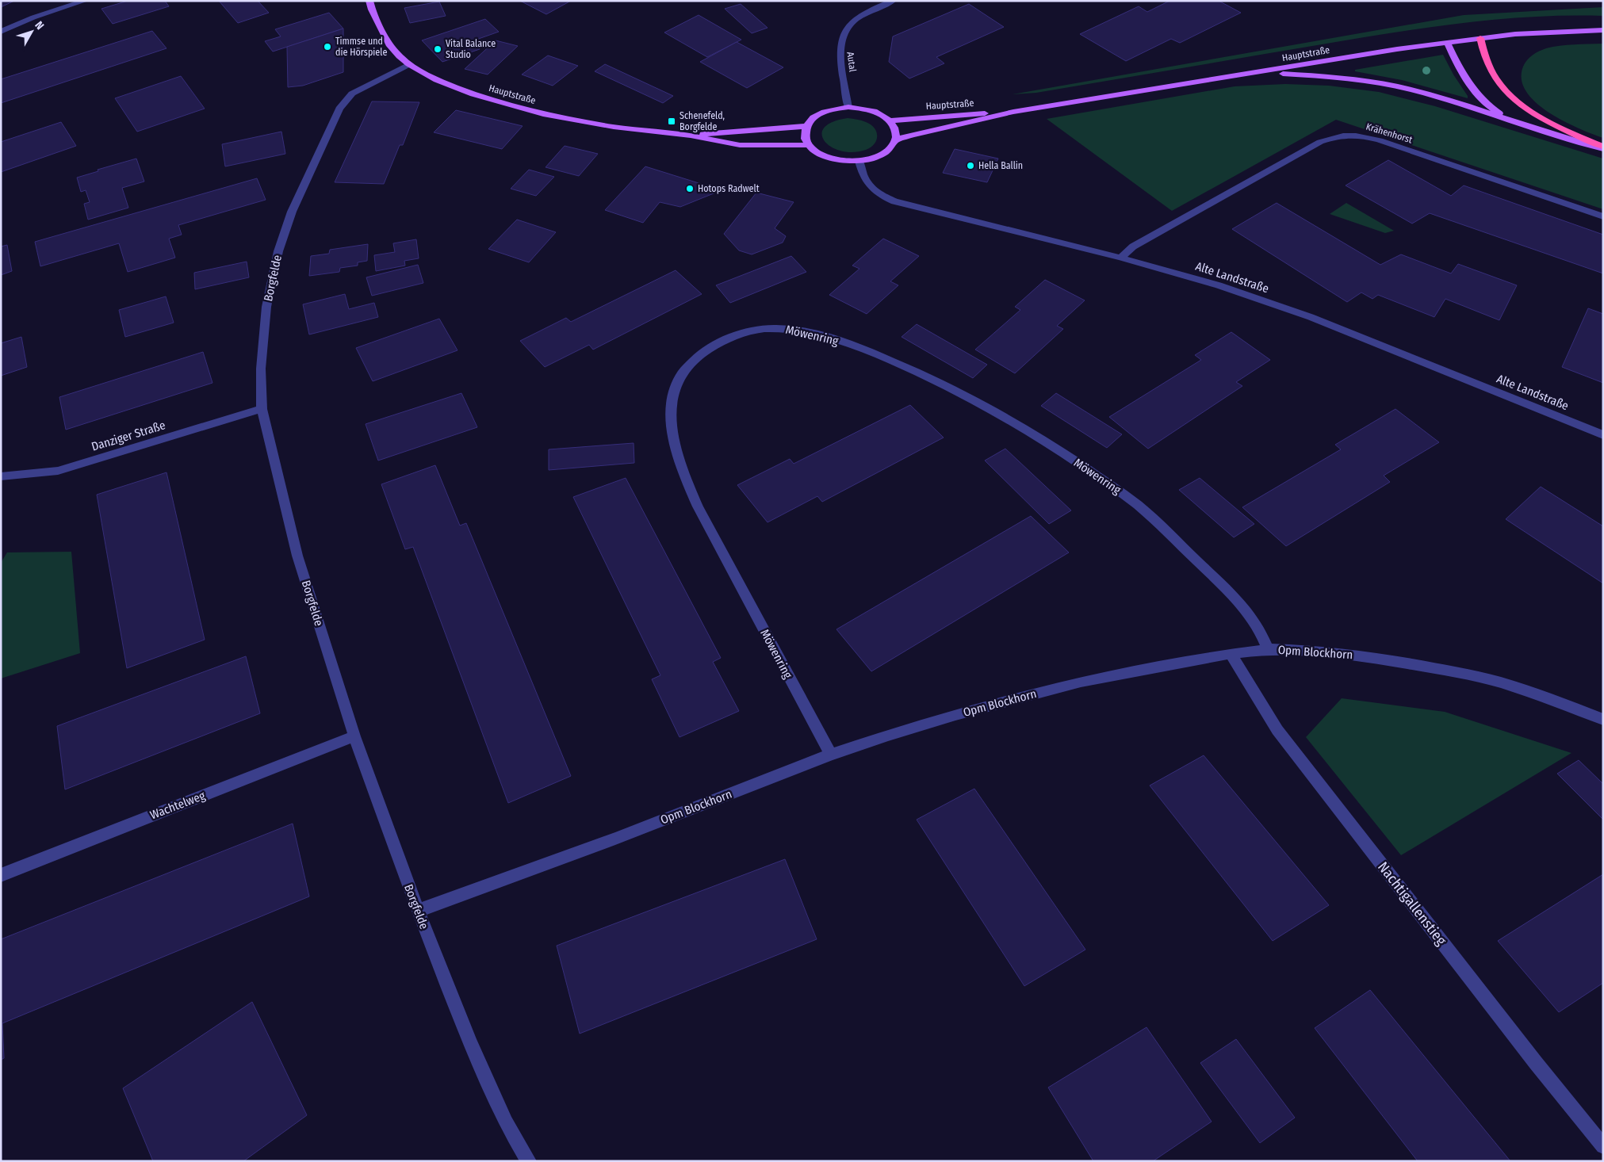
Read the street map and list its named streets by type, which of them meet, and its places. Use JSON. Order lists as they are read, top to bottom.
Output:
{
  "streets": {
    "main road": ["Hauptstraße"],
    "street": [
      "Autal",
      "Krähenhorst",
      "Alte Landstraße",
      "Borgfelde",
      "Möwenring",
      "Danziger Straße",
      "Opm Blockhorn",
      "Wachtelweg",
      "Nachtigallenstieg"
    ]
  },
  "crossings": [
    ["Hauptstraße", "Autal"],
    ["Hauptstraße", "Alte Landstraße"],
    ["Hauptstraße", "Borgfelde"],
    ["Autal", "Alte Landstraße"],
    ["Krähenhorst", "Alte Landstraße"],
    ["Borgfelde", "Danziger Straße"],
    ["Borgfelde", "Opm Blockhorn"],
    ["Borgfelde", "Wachtelweg"],
    ["Möwenring", "Opm Blockhorn"],
    ["Opm Blockhorn", "Nachtigallenstieg"]
  ],
  "places": {
    "other": [
      "Timmse und die Hörspiele",
      "Vital Balance Studio",
      "Hella Ballin",
      "Hotops Radwelt"
    ],
    "transit": ["Schenefeld, Borgfelde"]
  },
  "north": "top right"
}
